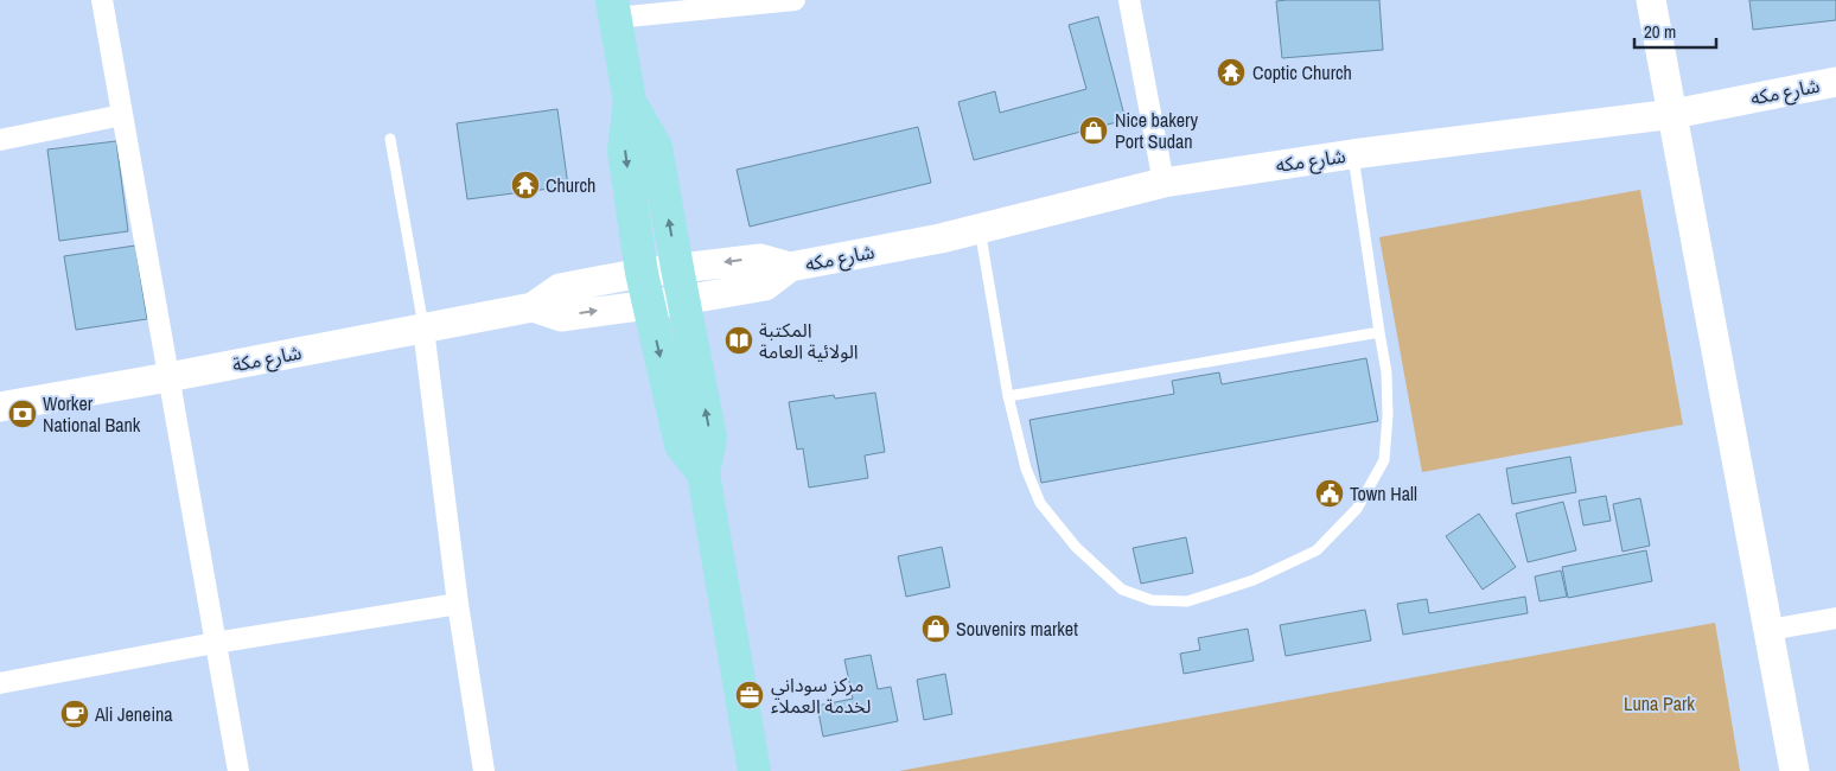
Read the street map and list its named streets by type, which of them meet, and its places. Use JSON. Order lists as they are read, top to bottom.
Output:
{
  "streets": {
    "main road": ["شارع مكه", "شارع مكة"]
  },
  "crossings": [
    ["شارع مكه", "شارع مكة"]
  ],
  "parks": ["Luna Park"],
  "places": {
    "temple": ["Coptic Church", "Church"],
    "shop": ["Nice bakery Port Sudan", "Souvenirs market"],
    "library": ["المكتبة الولائية العامة"],
    "bank": ["Worker National Bank"],
    "public building": ["Town Hall"],
    "office": ["مركز سوداني لخدمة العملاء"],
    "cafe": ["Ali Jeneina"]
  },
  "scale_bar": "20 m"
}
